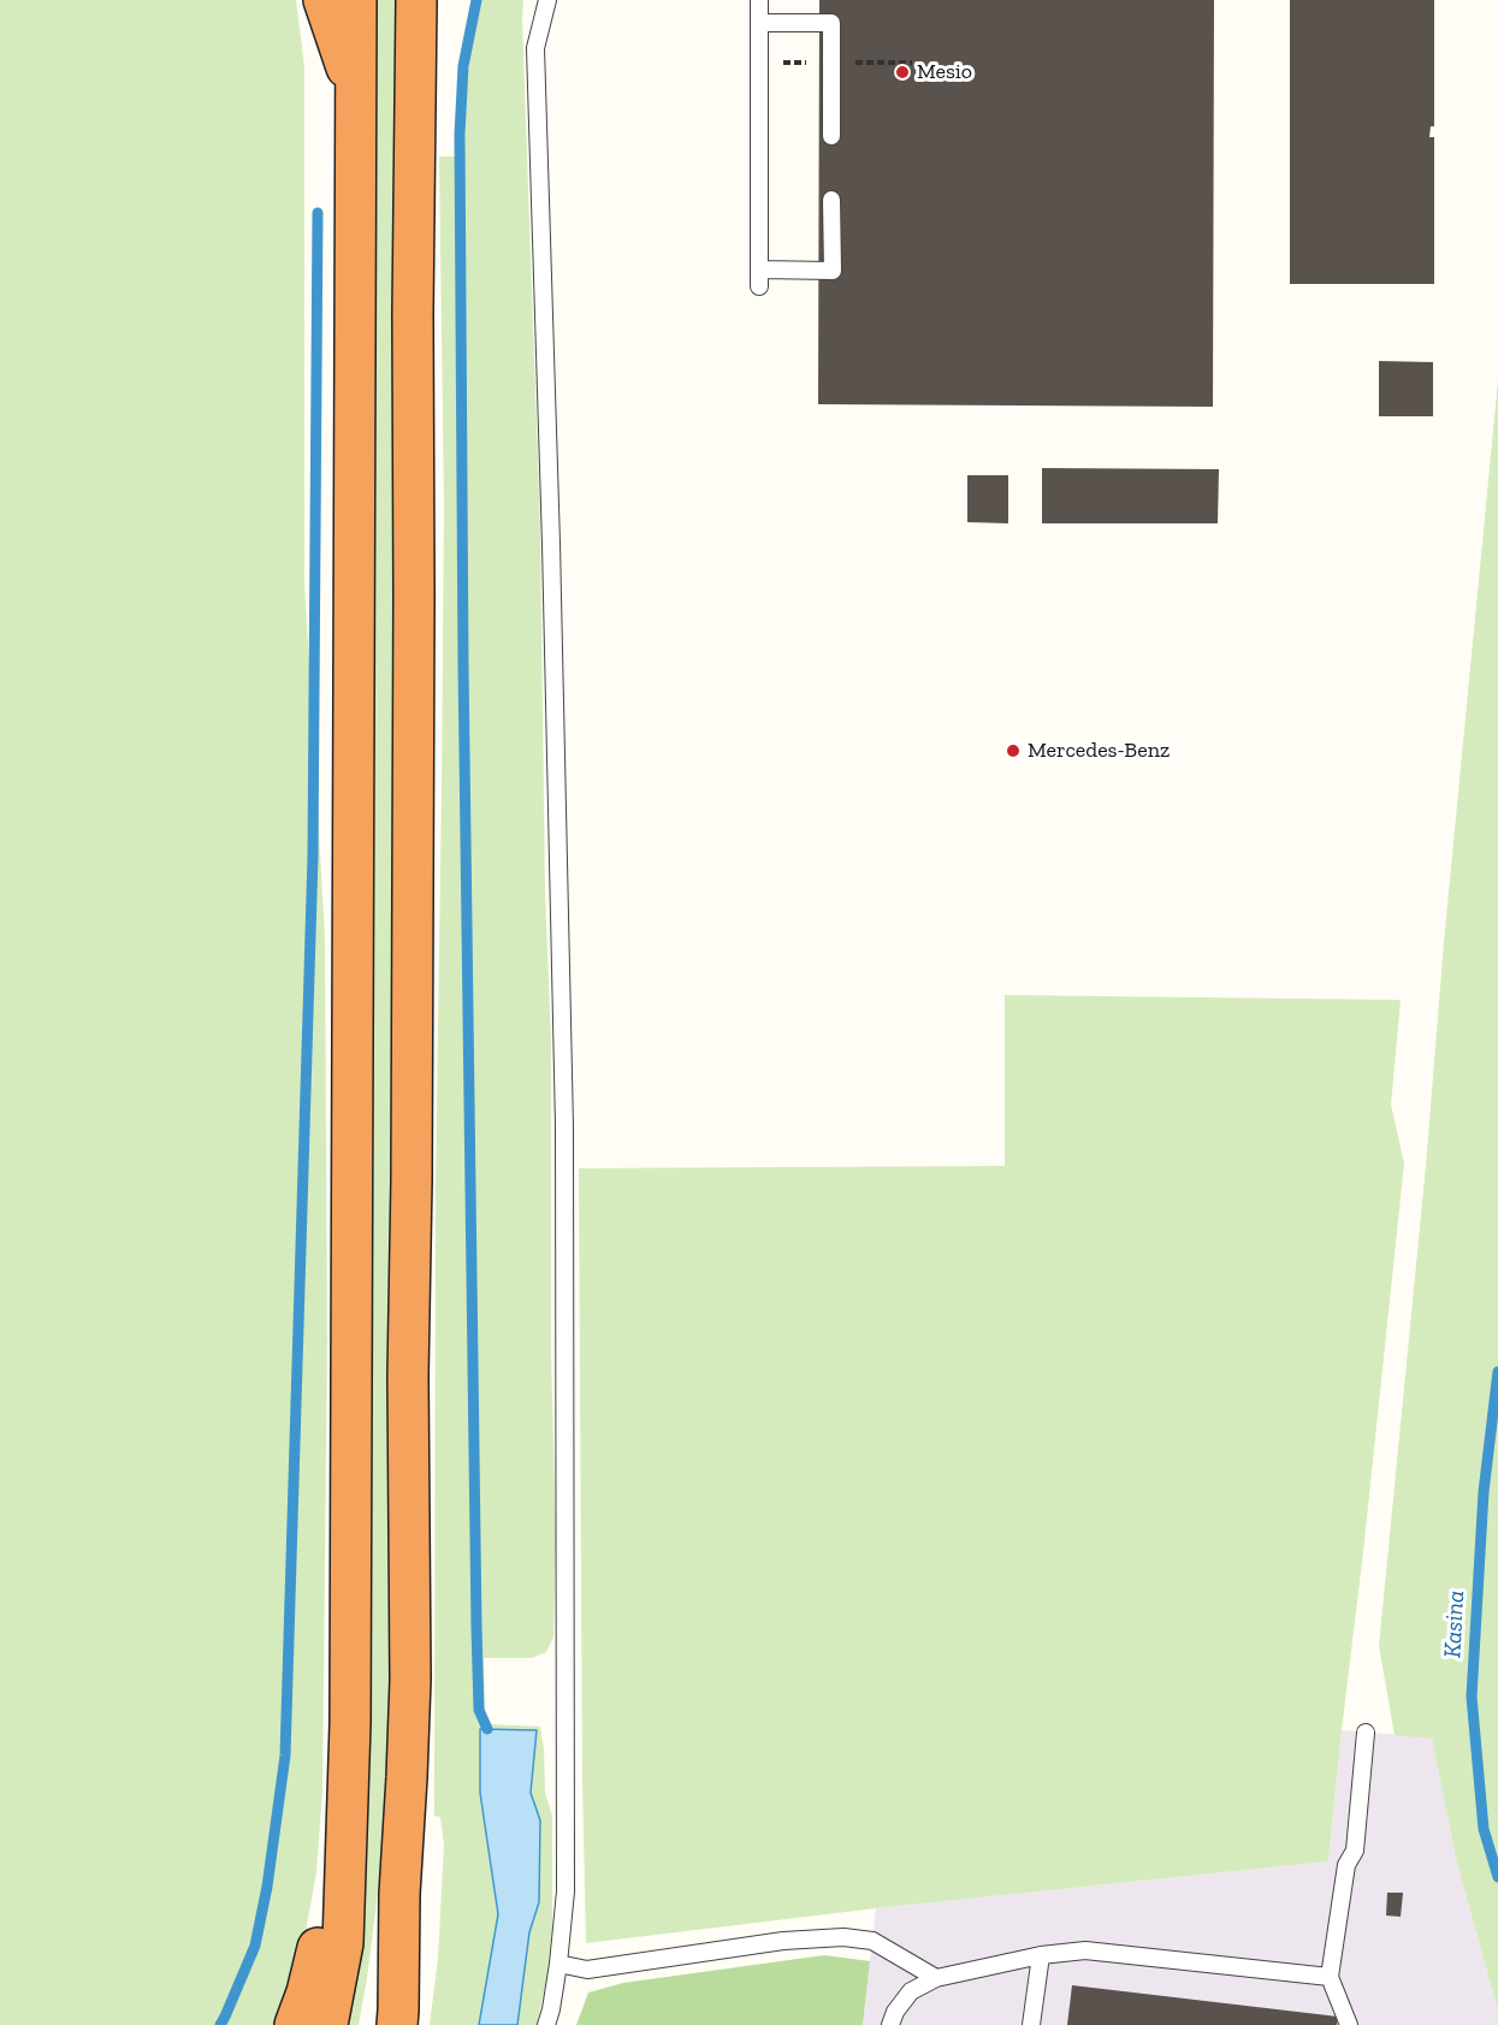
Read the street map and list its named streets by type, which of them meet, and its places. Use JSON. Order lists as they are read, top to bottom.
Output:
{
  "water": ["Kasina"],
  "places": ["Mesio", "Mercedes-Benz"]
}
